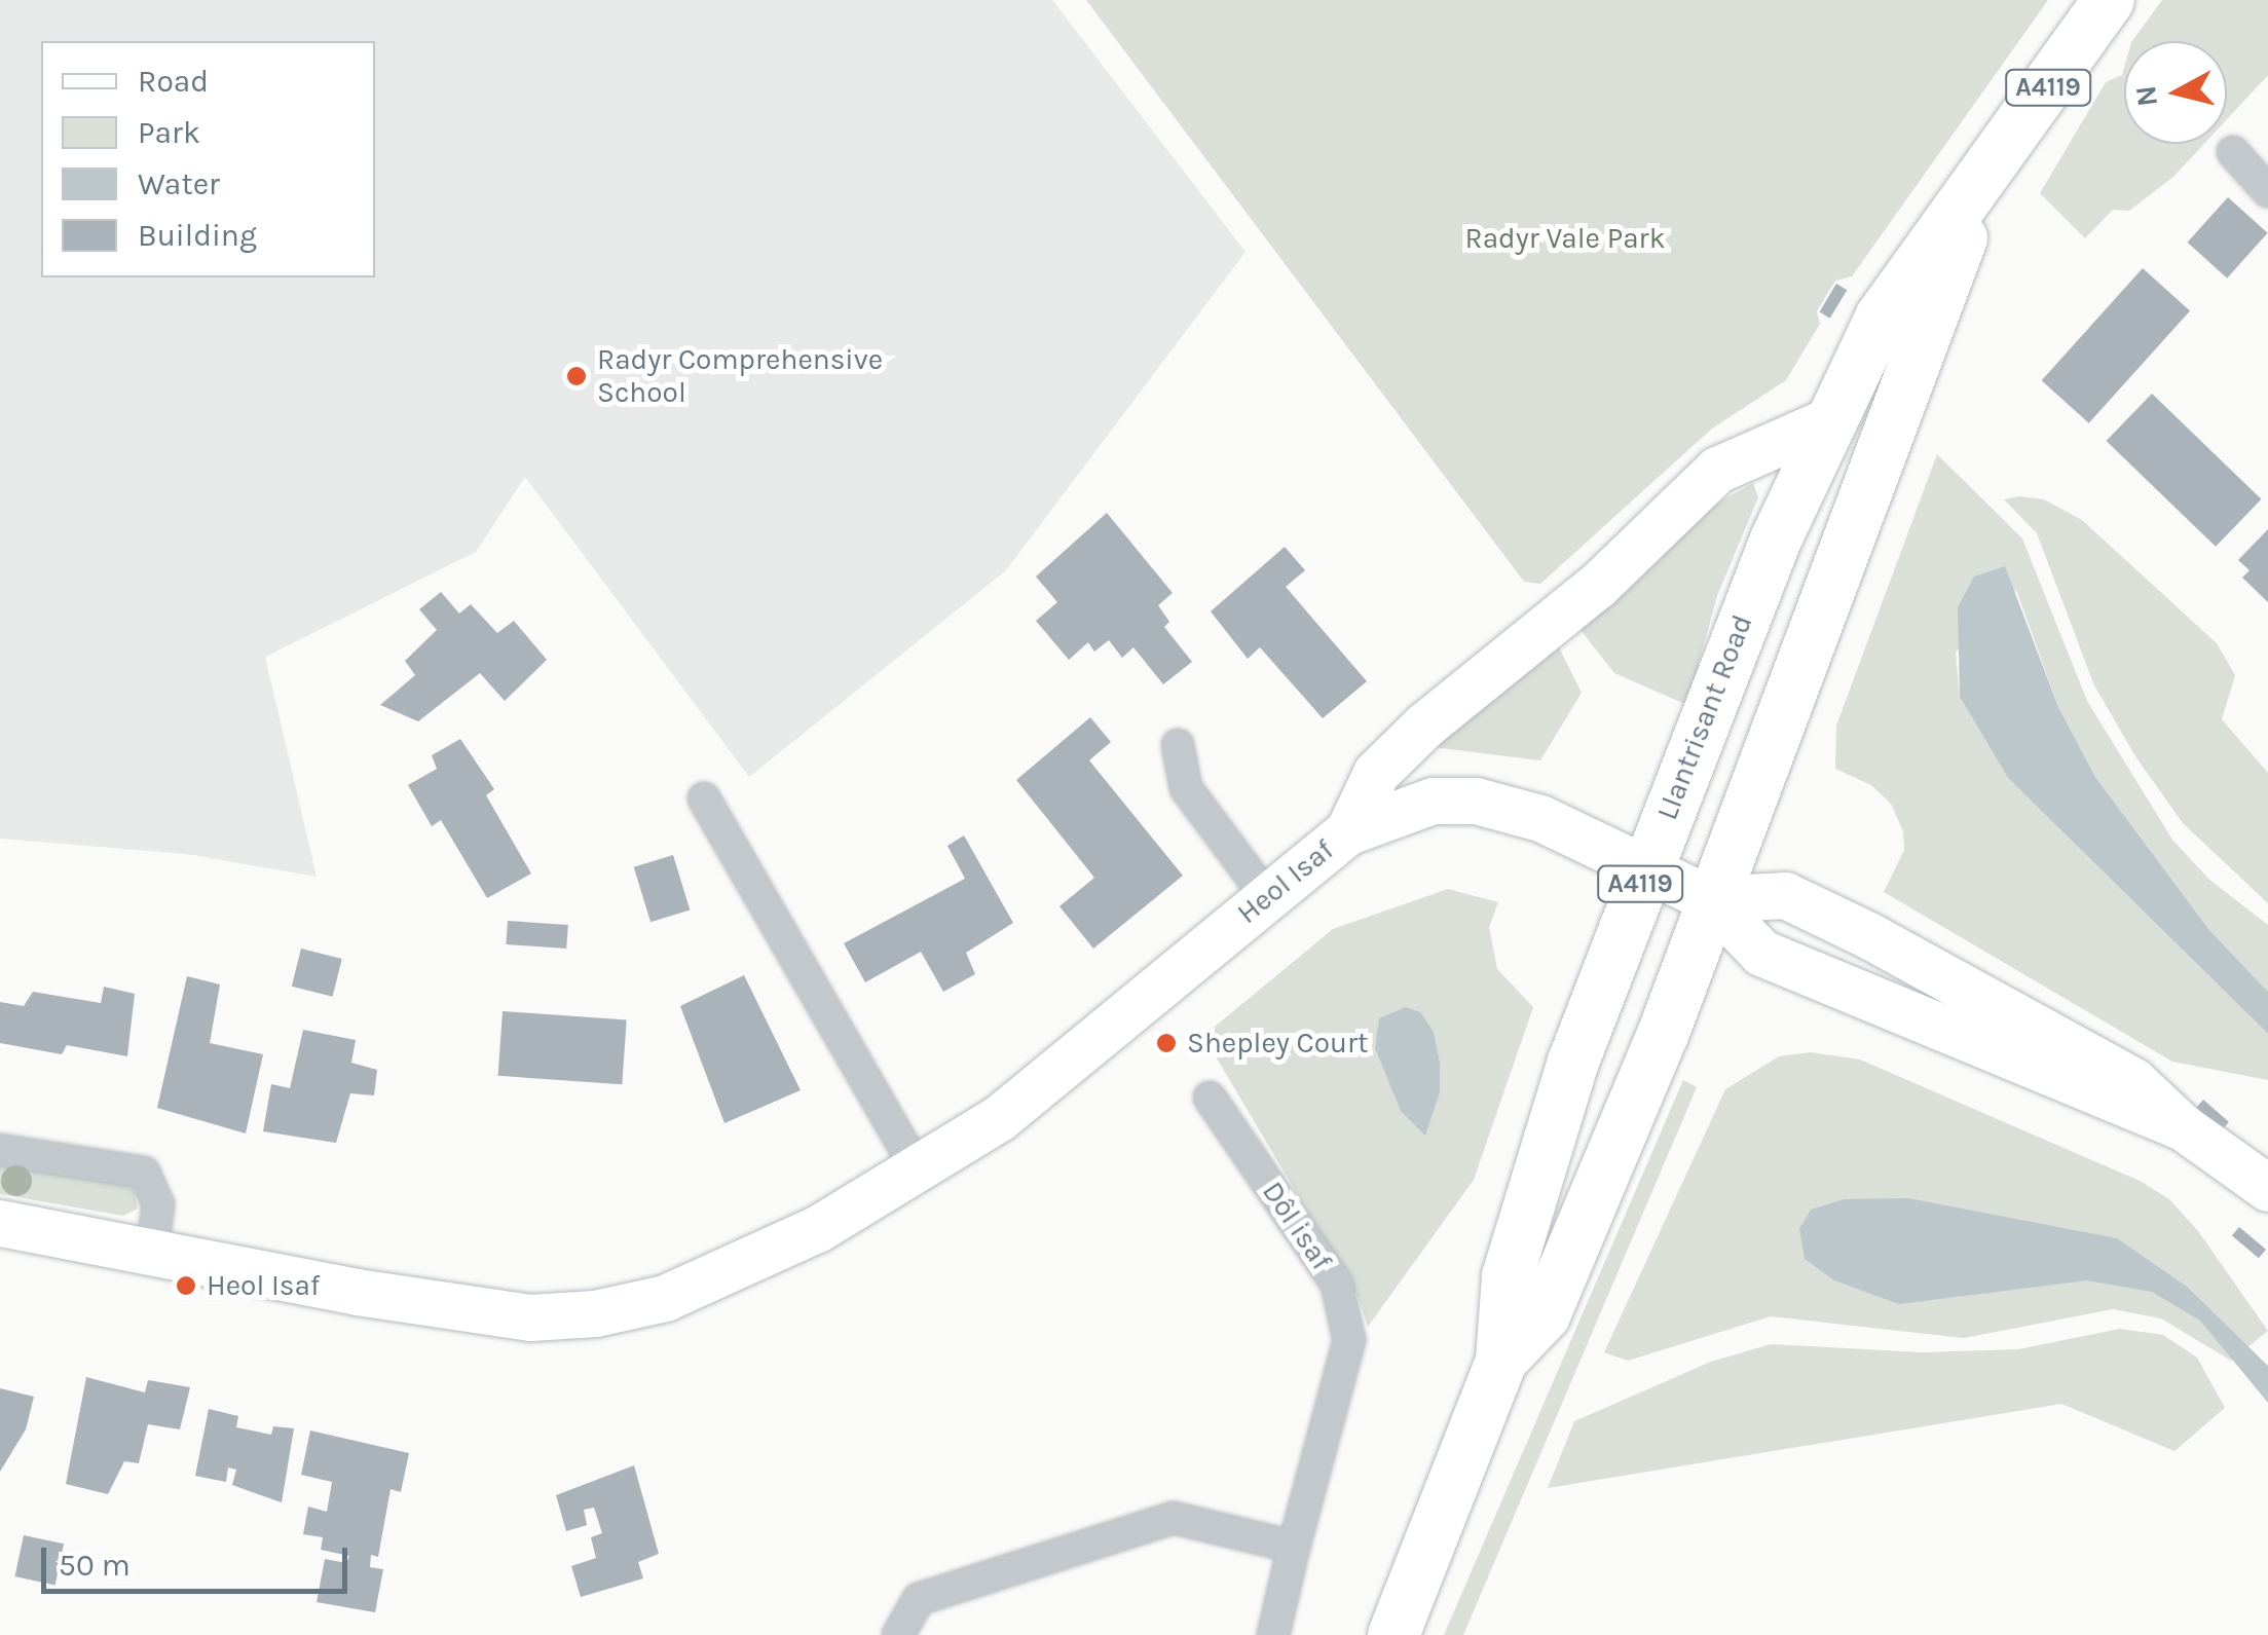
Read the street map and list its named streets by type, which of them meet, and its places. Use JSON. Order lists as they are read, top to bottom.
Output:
{
  "streets": {
    "main road": ["A4119", "Llantrisant Road", "Heol Isaf"],
    "street": ["Dôl isaf"]
  },
  "crossings": [
    ["Llantrisant Road", "Heol Isaf"]
  ],
  "parks": ["Radyr Vale Park"],
  "places": ["Radyr Comprehensive School", "Shepley Court", "Heol Isaf"],
  "legend": [
    "Road",
    "Park",
    "Water",
    "Building"
  ],
  "scale_bar": "50 m",
  "north": "left"
}
